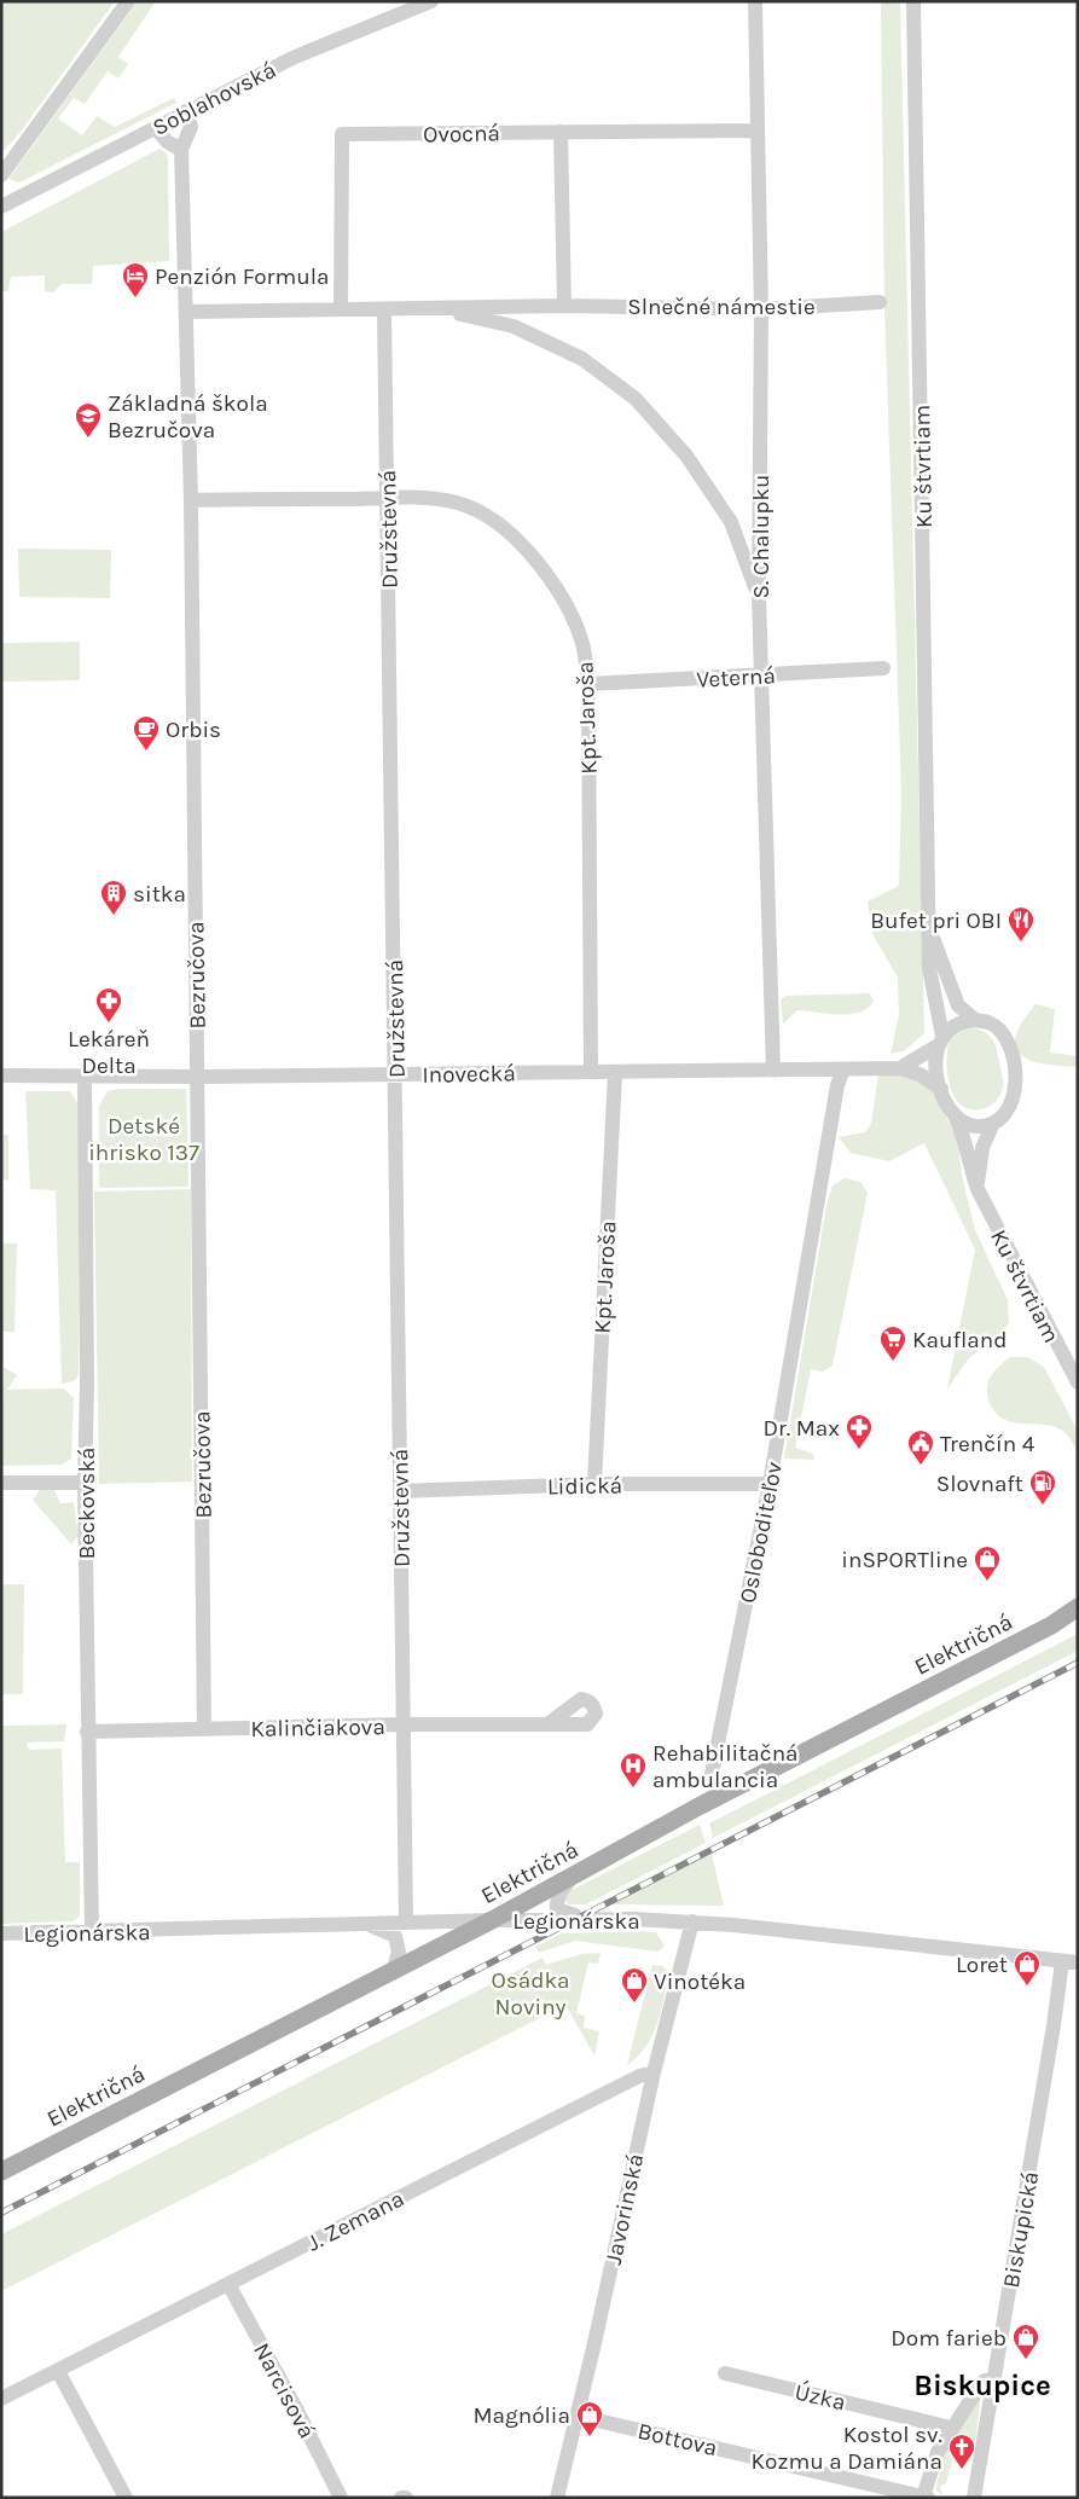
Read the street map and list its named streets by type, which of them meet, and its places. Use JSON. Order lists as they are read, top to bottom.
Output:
{
  "streets": {
    "main road": ["Električná"],
    "street": [
      "Soblahovská",
      "Ovocná",
      "Slnečné námestie",
      "Ku štvrtiam",
      "Družstevná",
      "S. Chalupku",
      "Veterná",
      "Kpt. Jaroša",
      "Bezručova",
      "Inovecká",
      "Lidická",
      "Beckovská",
      "Osloboditeľov",
      "Kalinčiakova",
      "Legionárska",
      "Javorinská",
      "J. Zemana",
      "Biskupická",
      "Narcisová",
      "Úzka",
      "Bottova"
    ]
  },
  "crossings": [
    ["Soblahovská", "Bezručova"],
    ["Ovocná", "S. Chalupku"],
    ["Slnečné námestie", "Družstevná"],
    ["Slnečné námestie", "S. Chalupku"],
    ["Ku štvrtiam", "Inovecká"],
    ["Družstevná", "Kpt. Jaroša"],
    ["Družstevná", "Inovecká"],
    ["Družstevná", "Lidická"],
    ["Družstevná", "Kalinčiakova"],
    ["Družstevná", "Legionárska"],
    ["S. Chalupku", "Veterná"],
    ["S. Chalupku", "Inovecká"],
    ["Veterná", "Kpt. Jaroša"],
    ["Kpt. Jaroša", "Bezručova"],
    ["Kpt. Jaroša", "Inovecká"],
    ["Kpt. Jaroša", "Lidická"],
    ["Bezručova", "Inovecká"],
    ["Bezručova", "Kalinčiakova"],
    ["Inovecká", "Beckovská"],
    ["Inovecká", "Osloboditeľov"],
    ["Lidická", "Osloboditeľov"],
    ["Beckovská", "Kalinčiakova"],
    ["Beckovská", "Legionárska"],
    ["Električná", "Legionárska"],
    ["Legionárska", "Javorinská"],
    ["Legionárska", "Biskupická"],
    ["Javorinská", "J. Zemana"],
    ["Javorinská", "Bottova"],
    ["J. Zemana", "Narcisová"],
    ["Biskupická", "Bottova"],
    ["Úzka", "Bottova"]
  ],
  "districts": ["Biskupice"],
  "parks": ["Detské ihrisko 137", "Osádka Noviny"],
  "places": {
    "hotel": ["Penzión Formula"],
    "school or university": ["Základná škola Bezručova"],
    "cafe": ["Orbis"],
    "building": ["sitka"],
    "restaurant": ["Bufet pri OBI"],
    "pharmacy": ["Lekáreň Delta", "Dr. Max"],
    "supermarket": ["Kaufland"],
    "public building": ["Trenčín 4"],
    "fuel station": ["Slovnaft"],
    "shop": [
      "inSPORTline",
      "Loret",
      "Vinotéka",
      "Dom farieb",
      "Magnólia"
    ],
    "hospital": ["Rehabilitačná ambulancia"],
    "church": ["Kostol sv. Kozmu a Damiána"]
  }
}
